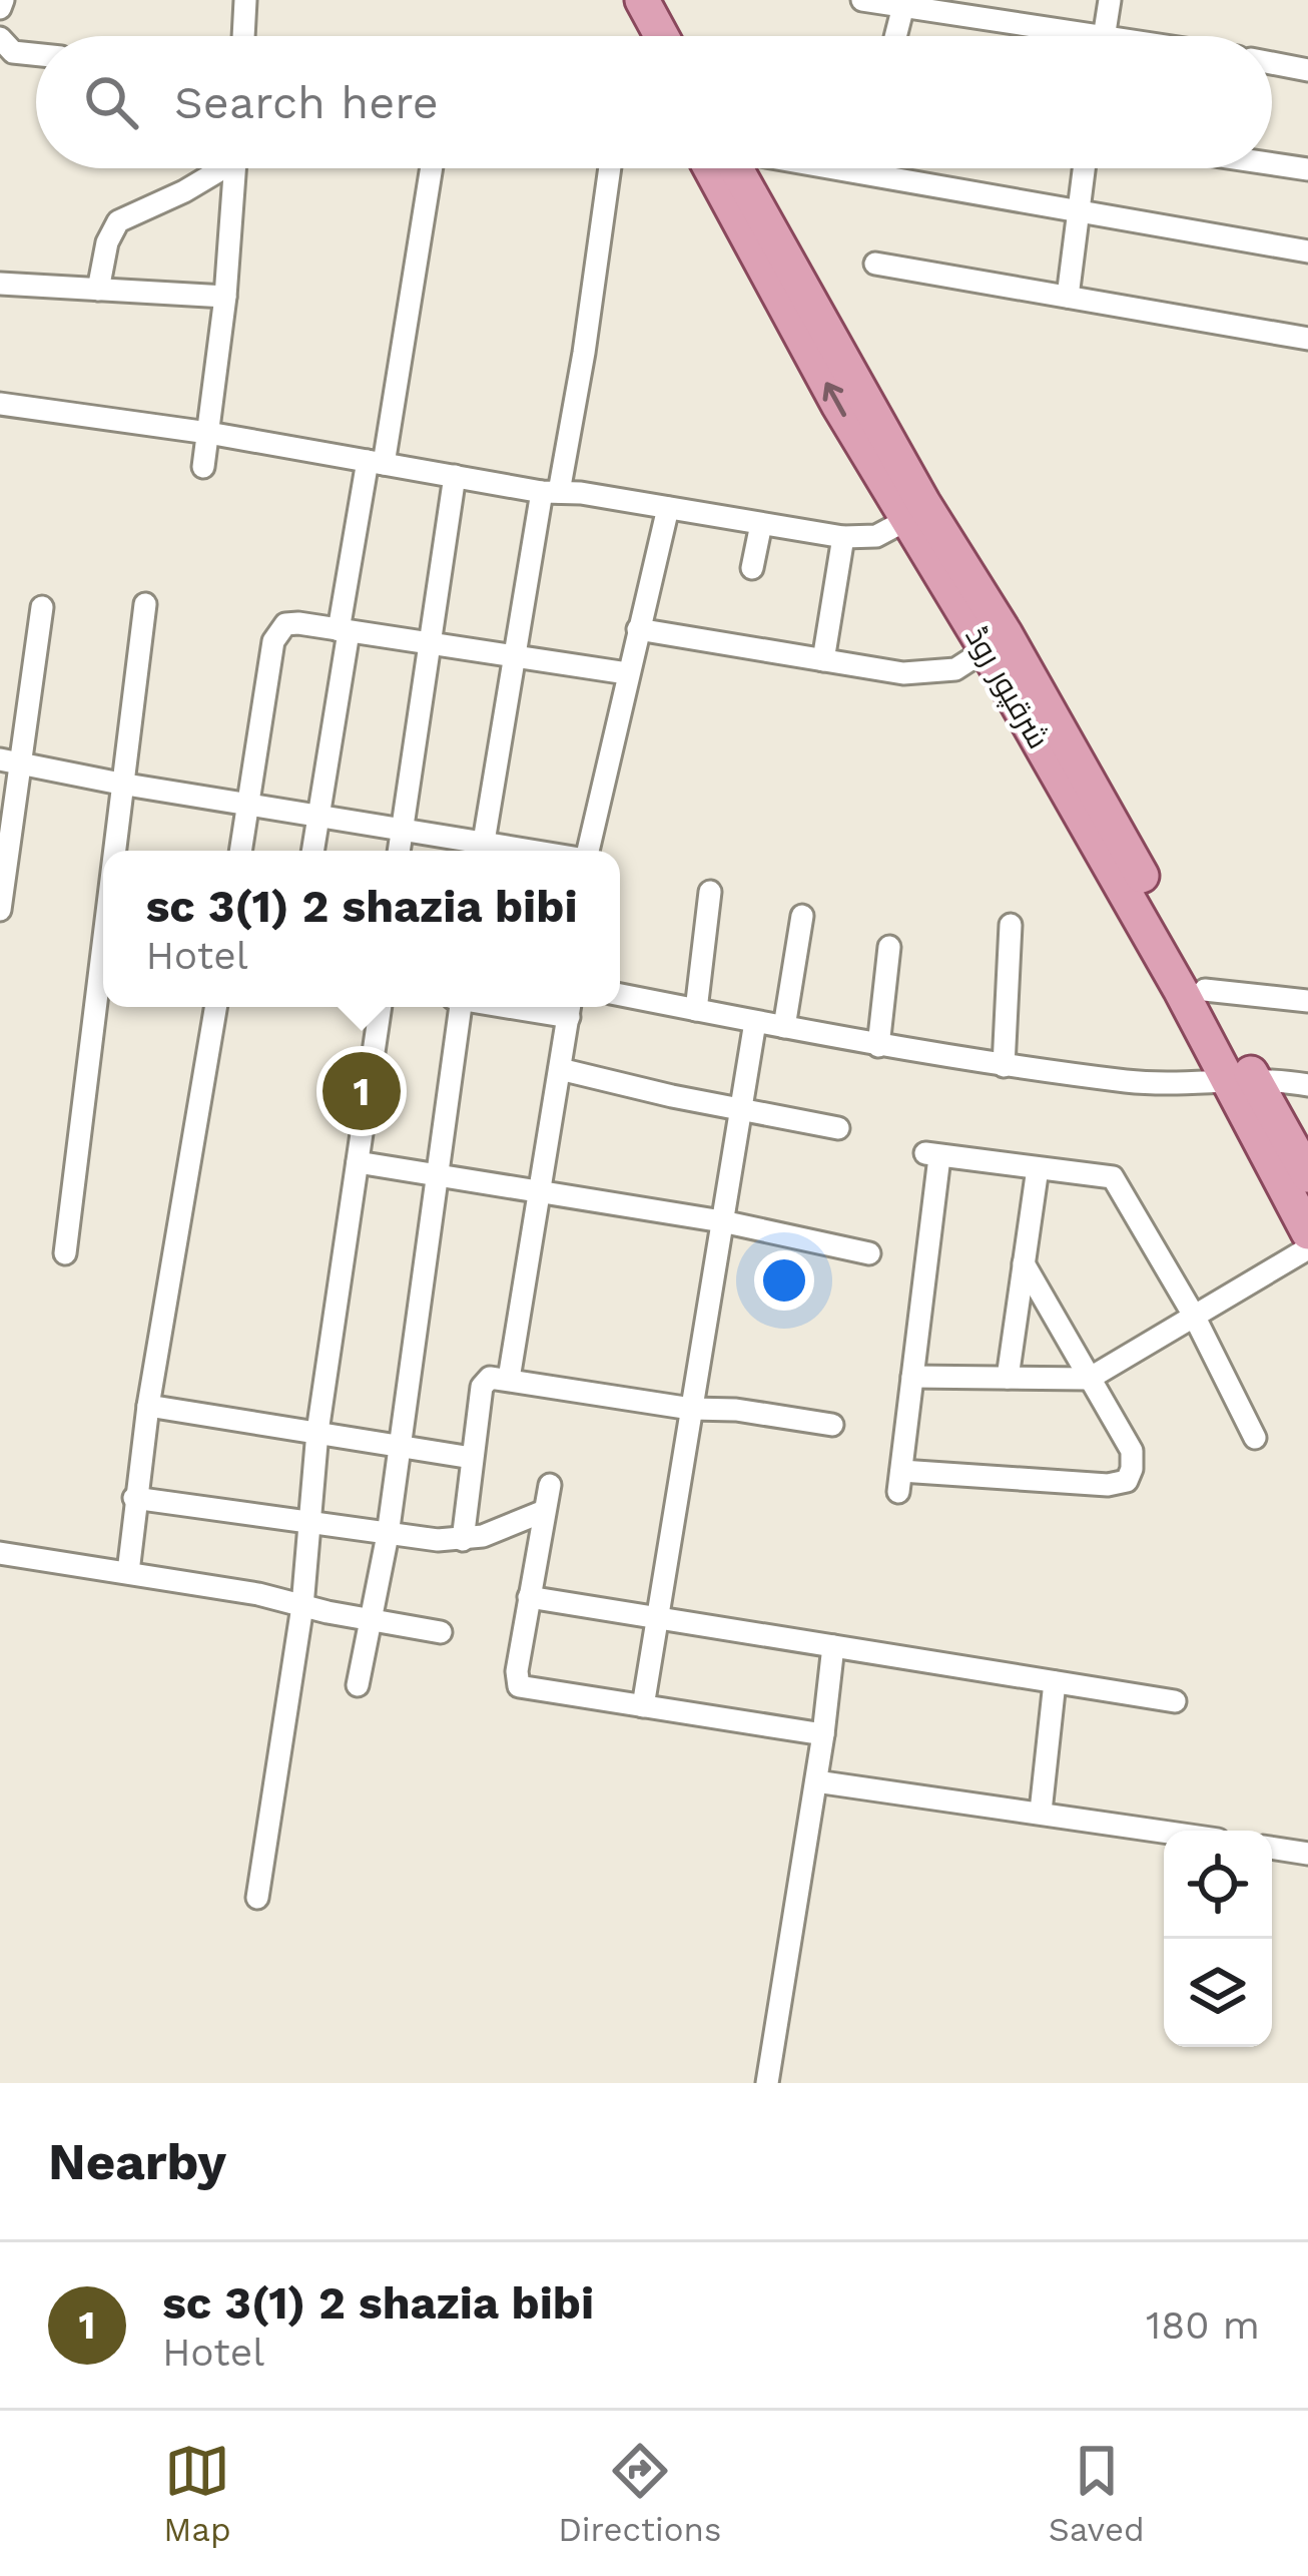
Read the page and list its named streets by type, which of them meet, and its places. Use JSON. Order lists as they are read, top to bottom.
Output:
{
  "streets": {
    "main road": ["شرقپور روڈ"]
  },
  "page": {
    "search": "Search here",
    "popup": ["sc 3(1) 2 shazia bibi", "Hotel"],
    "pins": "1",
    "heading": "Nearby",
    "list": [
      {
        "mark": "1",
        "name": "sc 3(1) 2 shazia bibi",
        "note": "Hotel",
        "value": "180 m"
      }
    ],
    "nav": ["Map", "Directions", "Saved"]
  }
}
